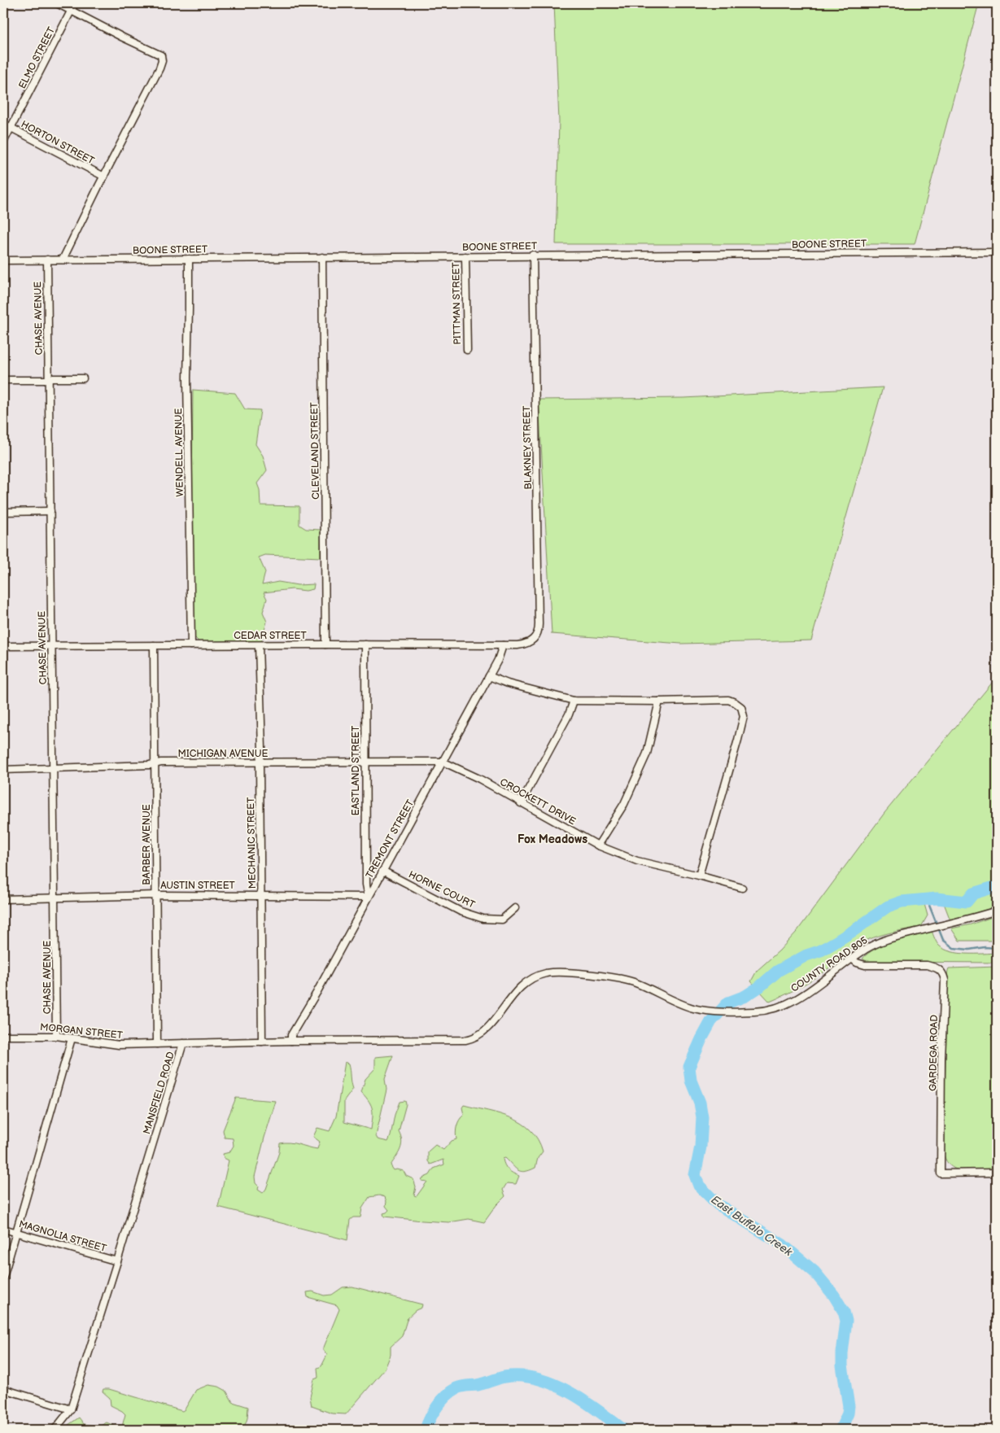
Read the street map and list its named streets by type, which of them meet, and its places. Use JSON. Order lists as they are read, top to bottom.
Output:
{
  "streets": {
    "street": [
      "ELMO STREET",
      "HORTON STREET",
      "BOONE STREET",
      "PITTMAN STREET",
      "CHASE AVENUE",
      "BLAKNEY STREET",
      "CLEVELAND STREET",
      "WENDELL AVENUE",
      "CEDAR STREET",
      "MICHIGAN AVENUE",
      "EASTLAND STREET",
      "CROCKETT DRIVE",
      "TREMONT STREET",
      "MECHANIC STREET",
      "BARBER AVENUE",
      "AUSTIN STREET",
      "HORNE COURT",
      "COUNTY ROAD 805",
      "MORGAN STREET",
      "GARDEGA ROAD",
      "MANSFIELD ROAD",
      "MAGNOLIA STREET"
    ]
  },
  "crossings": [
    ["ELMO STREET", "HORTON STREET"],
    ["BOONE STREET", "PITTMAN STREET"],
    ["BOONE STREET", "CHASE AVENUE"],
    ["BOONE STREET", "BLAKNEY STREET"],
    ["BOONE STREET", "CLEVELAND STREET"],
    ["BOONE STREET", "WENDELL AVENUE"],
    ["CHASE AVENUE", "CEDAR STREET"],
    ["CHASE AVENUE", "MICHIGAN AVENUE"],
    ["CHASE AVENUE", "AUSTIN STREET"],
    ["CHASE AVENUE", "MORGAN STREET"],
    ["BLAKNEY STREET", "CEDAR STREET"],
    ["CLEVELAND STREET", "CEDAR STREET"],
    ["WENDELL AVENUE", "CEDAR STREET"],
    ["CEDAR STREET", "EASTLAND STREET"],
    ["CEDAR STREET", "TREMONT STREET"],
    ["CEDAR STREET", "MECHANIC STREET"],
    ["CEDAR STREET", "BARBER AVENUE"],
    ["MICHIGAN AVENUE", "EASTLAND STREET"],
    ["MICHIGAN AVENUE", "CROCKETT DRIVE"],
    ["MICHIGAN AVENUE", "TREMONT STREET"],
    ["MICHIGAN AVENUE", "MECHANIC STREET"],
    ["MICHIGAN AVENUE", "BARBER AVENUE"],
    ["EASTLAND STREET", "TREMONT STREET"],
    ["EASTLAND STREET", "AUSTIN STREET"],
    ["CROCKETT DRIVE", "TREMONT STREET"],
    ["TREMONT STREET", "AUSTIN STREET"],
    ["TREMONT STREET", "HORNE COURT"],
    ["TREMONT STREET", "MANSFIELD ROAD"],
    ["MECHANIC STREET", "AUSTIN STREET"],
    ["MECHANIC STREET", "MANSFIELD ROAD"],
    ["BARBER AVENUE", "AUSTIN STREET"],
    ["BARBER AVENUE", "MORGAN STREET"],
    ["COUNTY ROAD 805", "GARDEGA ROAD"],
    ["COUNTY ROAD 805", "MANSFIELD ROAD"],
    ["MORGAN STREET", "MANSFIELD ROAD"],
    ["MANSFIELD ROAD", "MAGNOLIA STREET"]
  ],
  "districts": ["Fox Meadows"],
  "water": ["East Buffalo Creek"]
}
